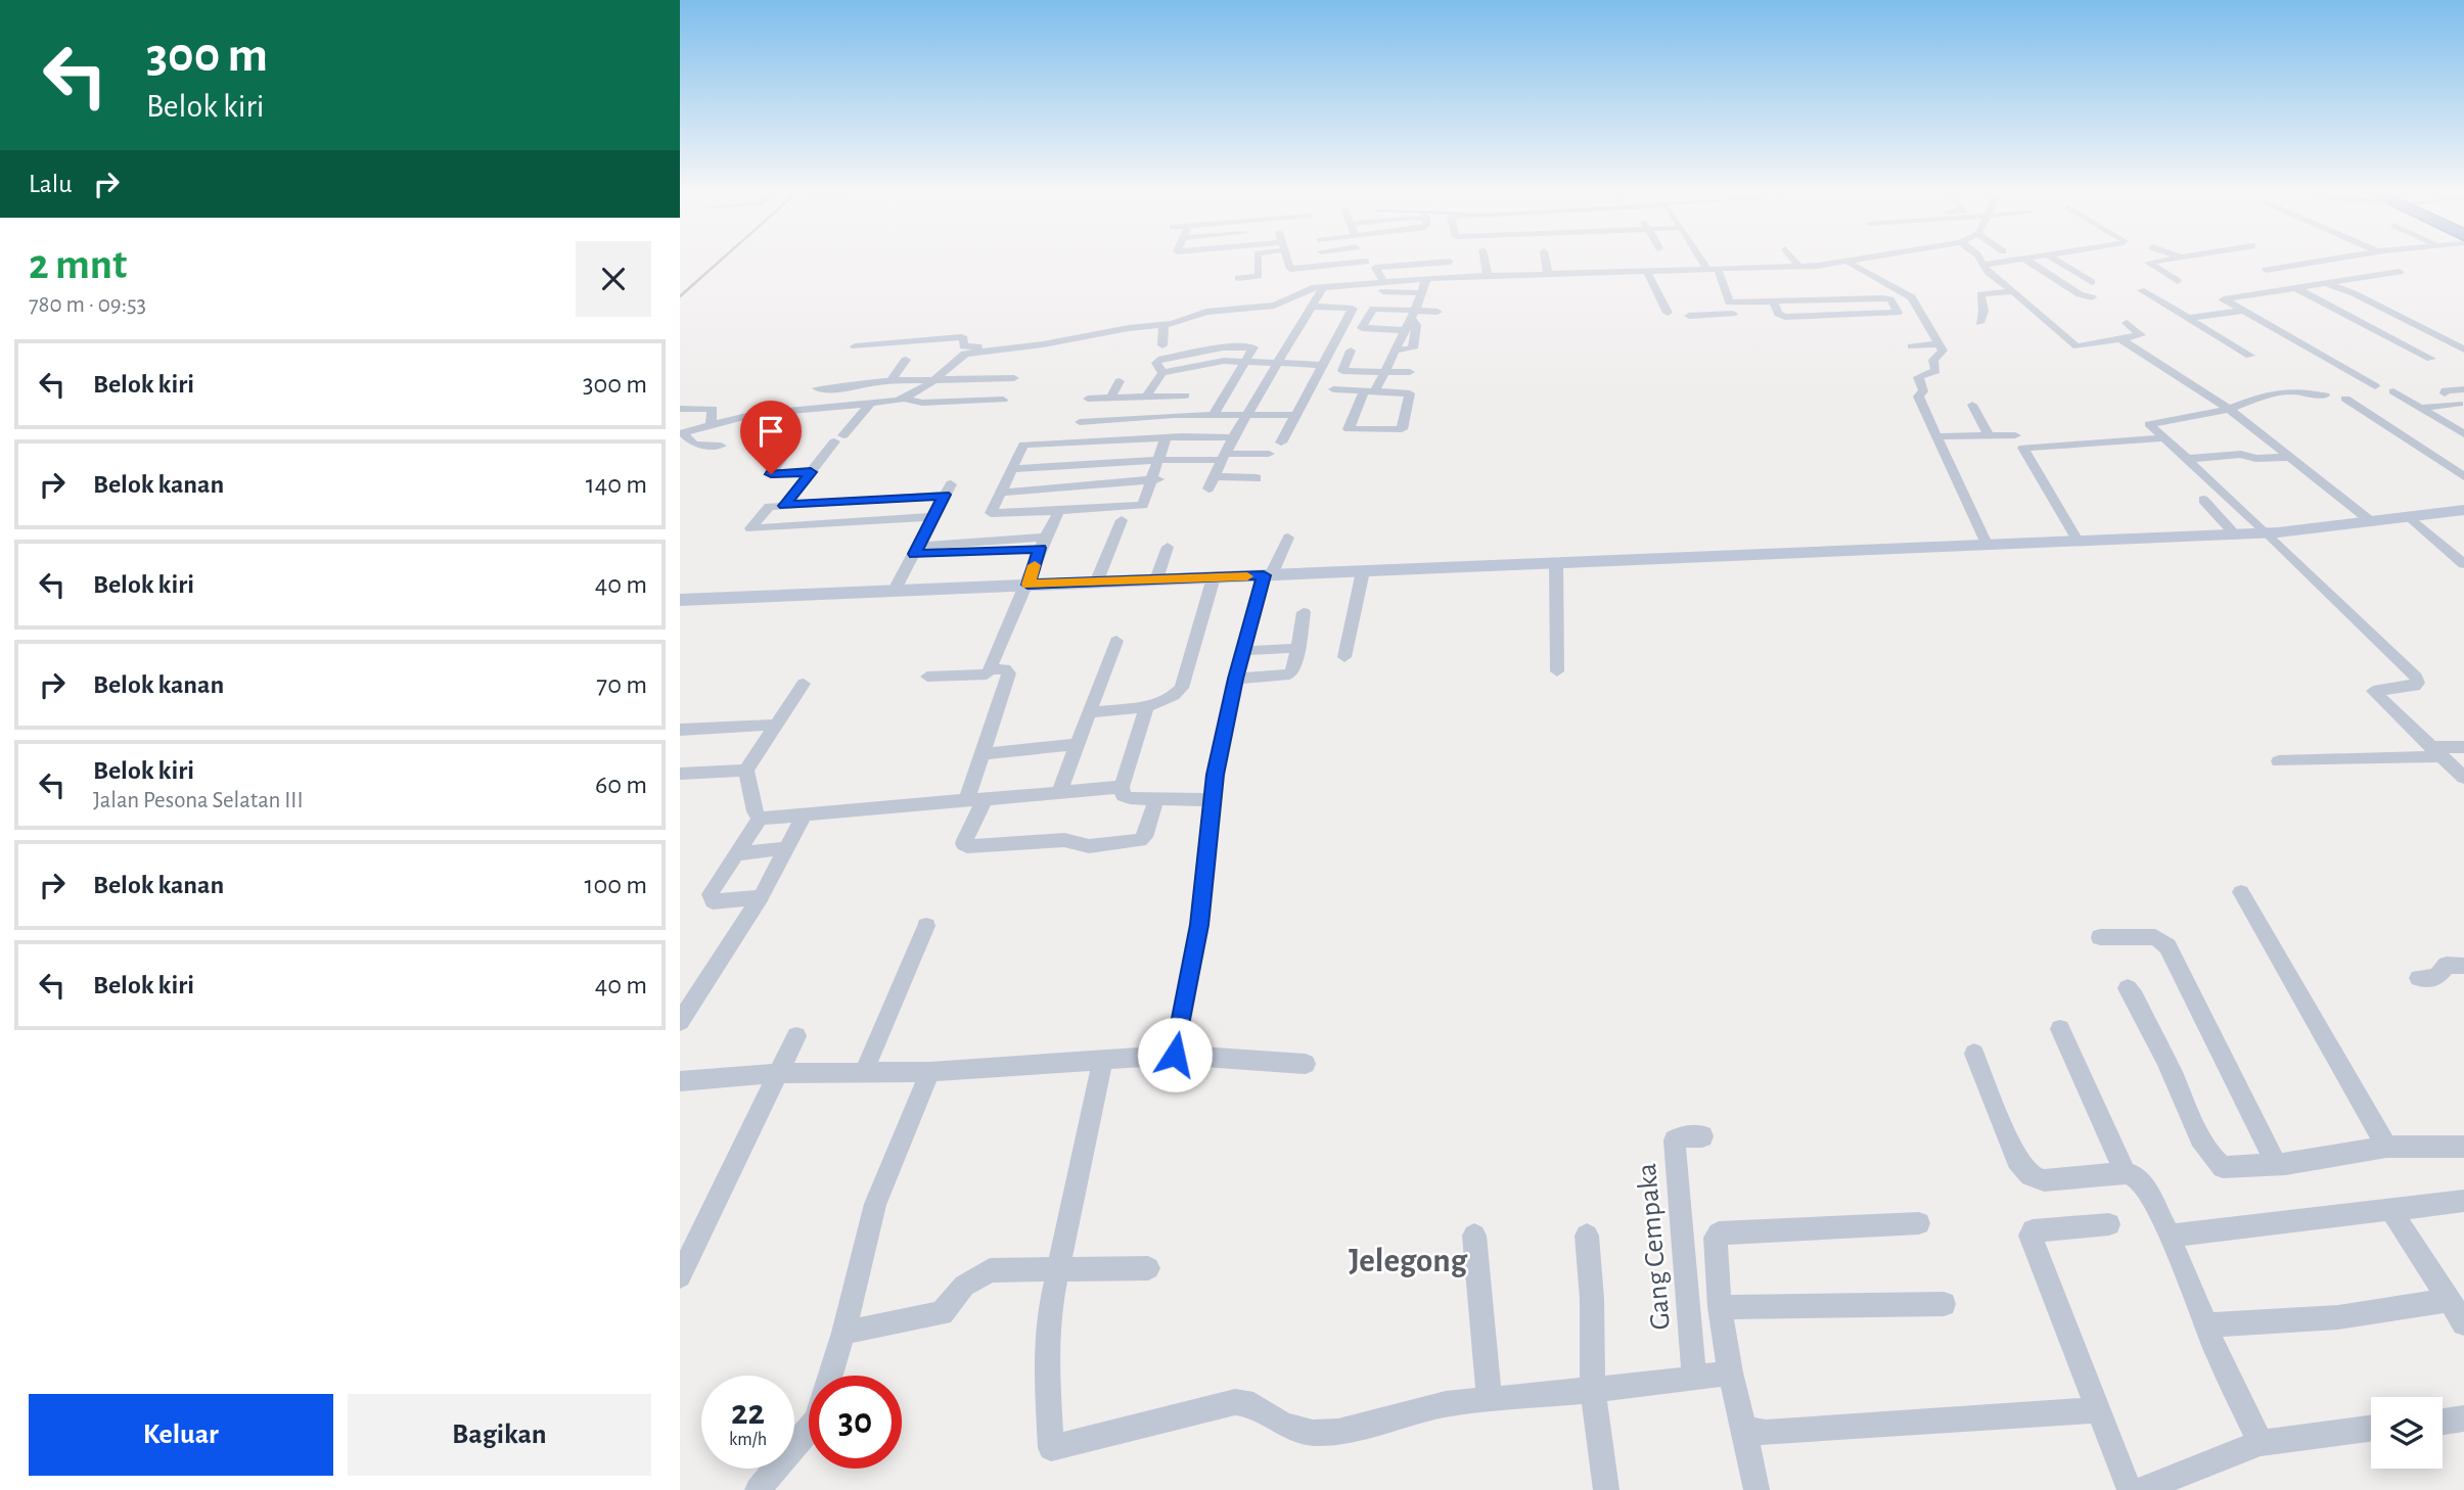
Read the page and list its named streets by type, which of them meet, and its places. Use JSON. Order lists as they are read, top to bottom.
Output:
{
  "streets": {
    "street": ["Gang Cempaka"]
  },
  "districts": ["Jelegong"],
  "page": {
    "turn": ["300 m", "Belok kiri"],
    "then": "Lalu",
    "heading": ["2 mnt", "780 m · 09:53"],
    "list": [
      {
        "name": "Belok kiri",
        "value": "300 m"
      },
      {
        "name": "Belok kanan",
        "value": "140 m"
      },
      {
        "name": "Belok kiri",
        "value": "40 m"
      },
      {
        "name": "Belok kanan",
        "value": "70 m"
      },
      {
        "name": "Belok kiri",
        "note": "Jalan Pesona Selatan III",
        "value": "60 m"
      },
      {
        "name": "Belok kanan",
        "value": "100 m"
      },
      {
        "name": "Belok kiri",
        "value": "40 m"
      }
    ],
    "speed": "22 km/h",
    "limit": "30",
    "buttons": ["Keluar", "Bagikan"]
  }
}
